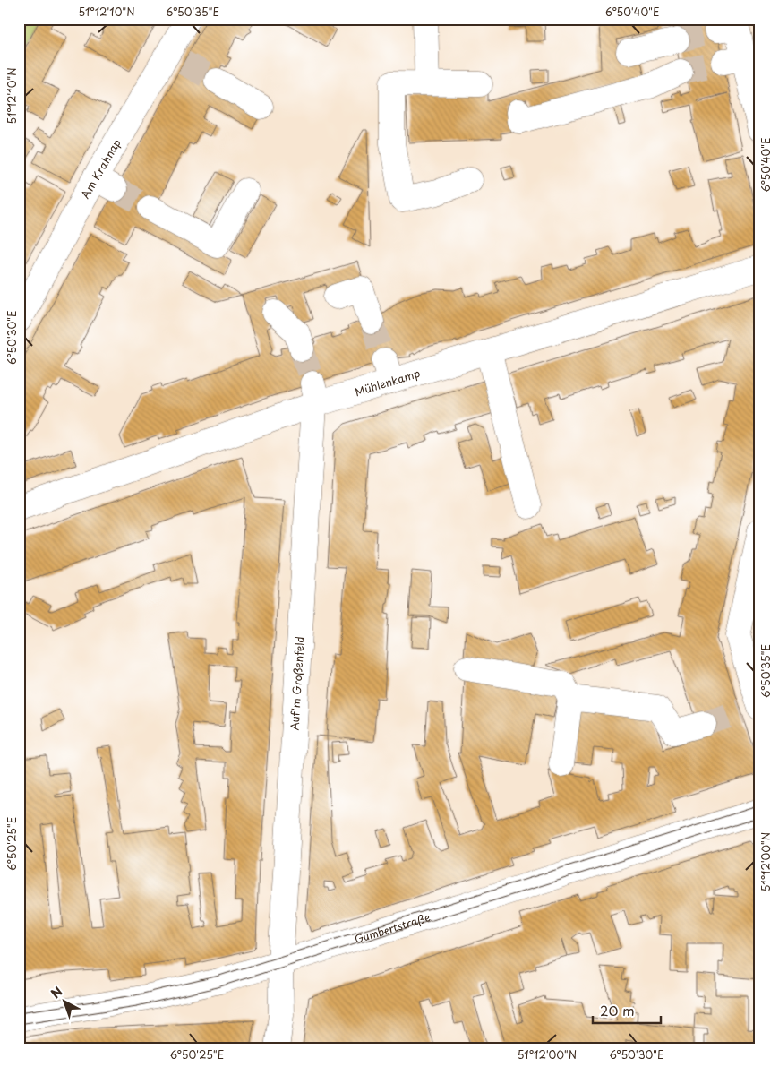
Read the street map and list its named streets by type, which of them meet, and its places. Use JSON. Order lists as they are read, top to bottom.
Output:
{
  "streets": {
    "street": [
      "Am Krahnap",
      "Mühlenkamp",
      "Auf'm Großenfeld",
      "Gumbertstraße"
    ]
  },
  "crossings": [
    ["Mühlenkamp", "Auf'm Großenfeld"],
    ["Auf'm Großenfeld", "Gumbertstraße"]
  ],
  "scale_bar": "20 m",
  "north": "top left",
  "coordinates": [
    "51°12'10\"N",
    "6°50'35\"E",
    "6°50'40\"E",
    "6°50'30\"E",
    "6°50'25\"E",
    "51°12'00\"N"
  ]
}
